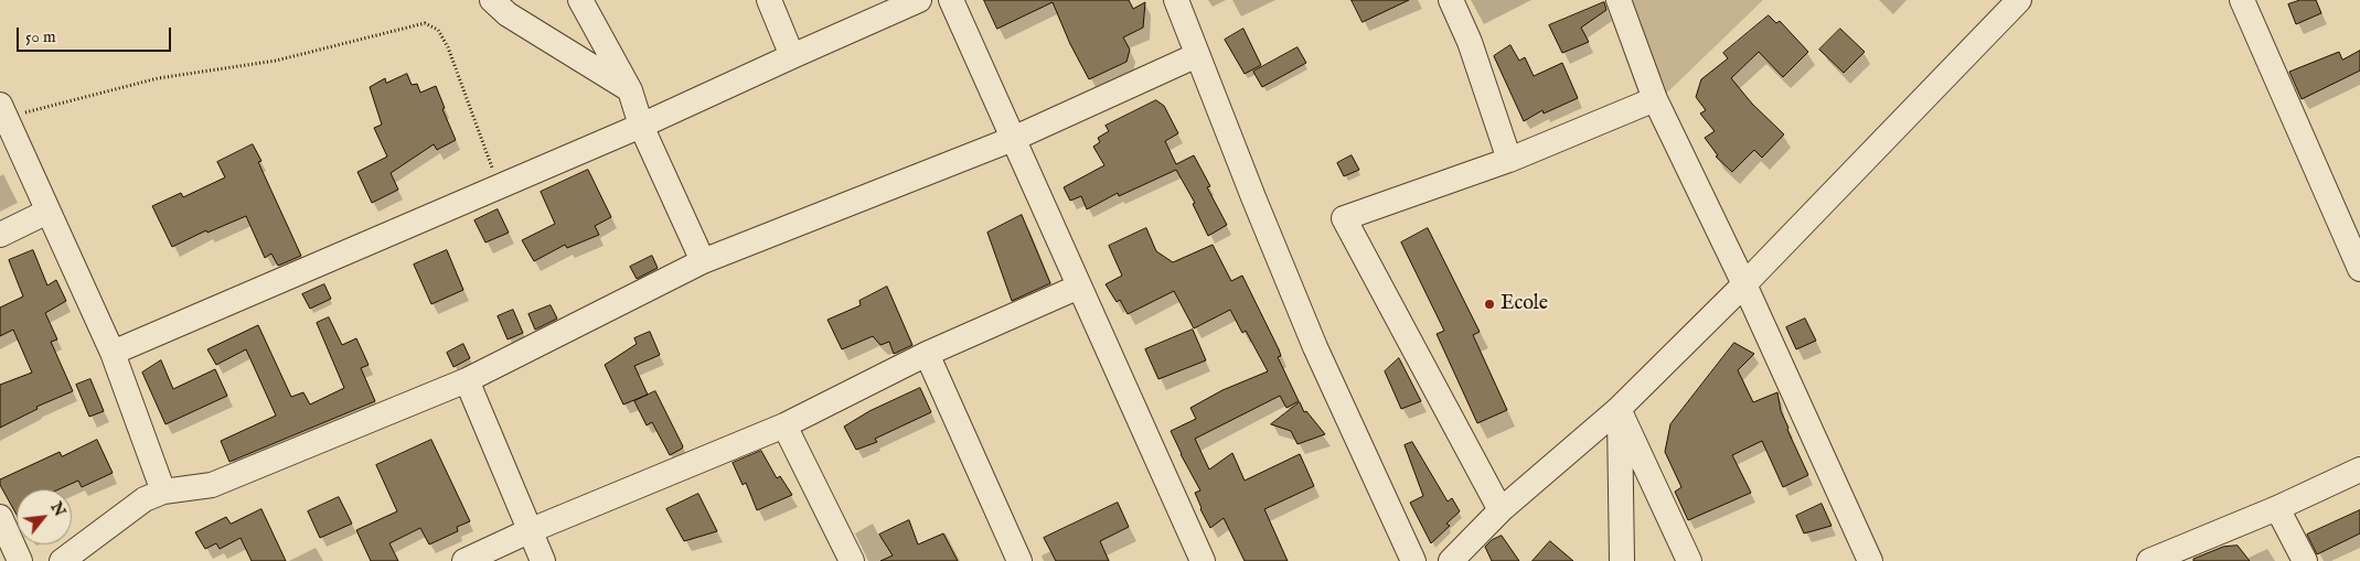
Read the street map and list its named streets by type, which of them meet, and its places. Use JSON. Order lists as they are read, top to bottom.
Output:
{
  "places": ["Ecole"],
  "scale_bar": "50 m",
  "north": "top right"
}
